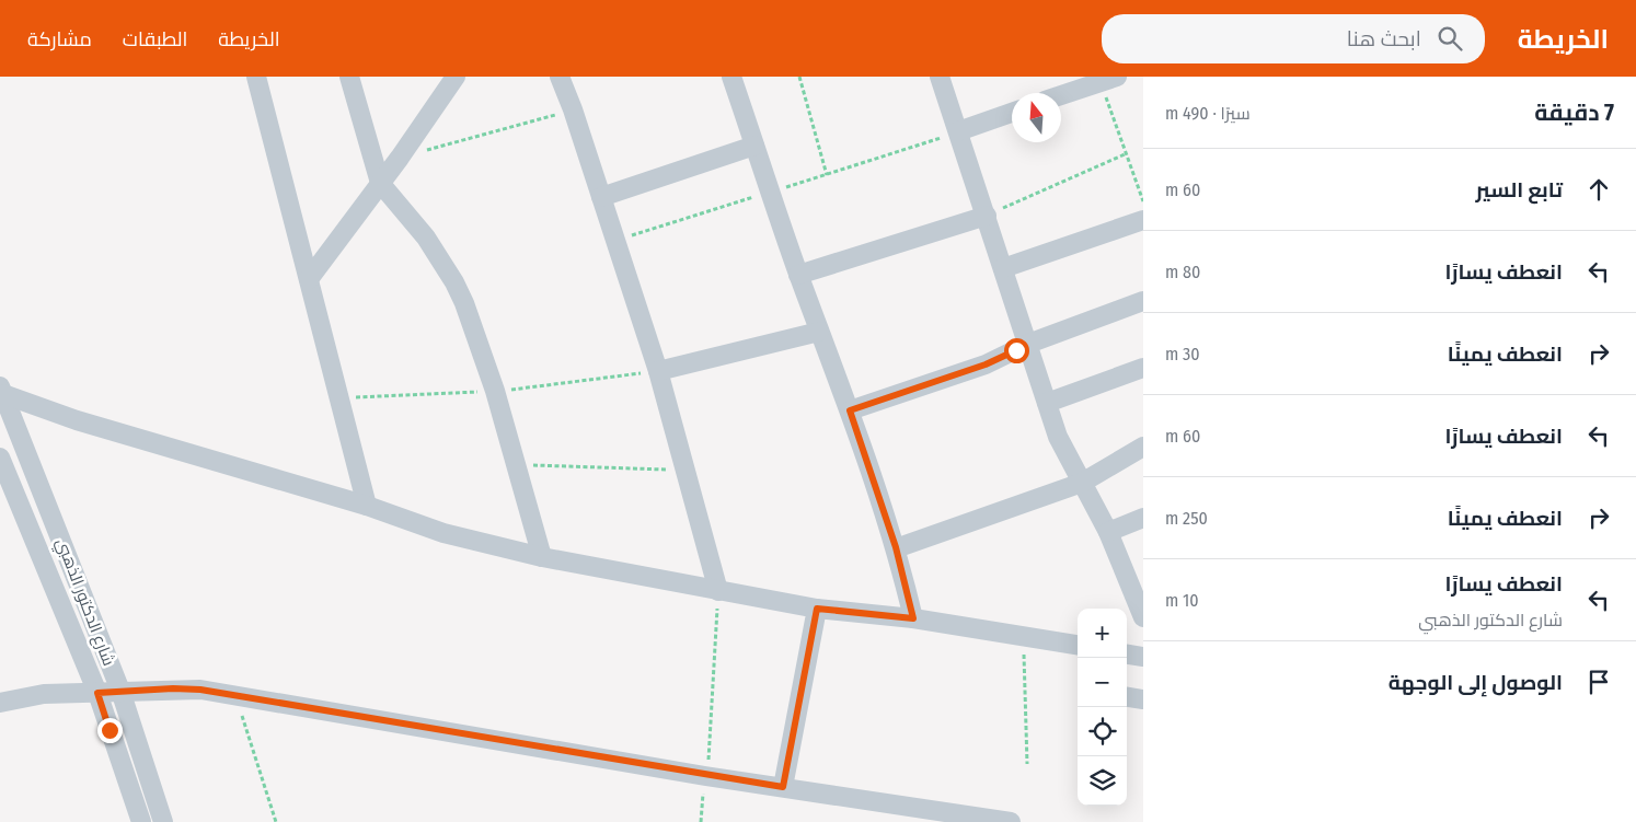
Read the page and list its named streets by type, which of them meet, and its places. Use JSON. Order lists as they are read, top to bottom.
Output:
{
  "streets": {
    "street": ["شارع الدكتور الذهبي"]
  },
  "north": "top",
  "page": {
    "header": "الخريطة",
    "search": "ابحث هنا",
    "nav": ["الخريطة", "الطبقات", "مشاركة"],
    "heading": ["7 دقيقة", "سيرًا · 490 m"],
    "list": [
      ["تابع السير", "60 m"],
      ["انعطف يسارًا", "80 m"],
      ["انعطف يمينًا", "30 m"],
      ["انعطف يسارًا", "60 m"],
      ["انعطف يمينًا", "250 m"],
      ["انعطف يسارًا", "شارع الدكتور الذهبي", "10 m"],
      "الوصول إلى الوجهة"
    ],
    "map_buttons": ["+", "−"]
  }
}
